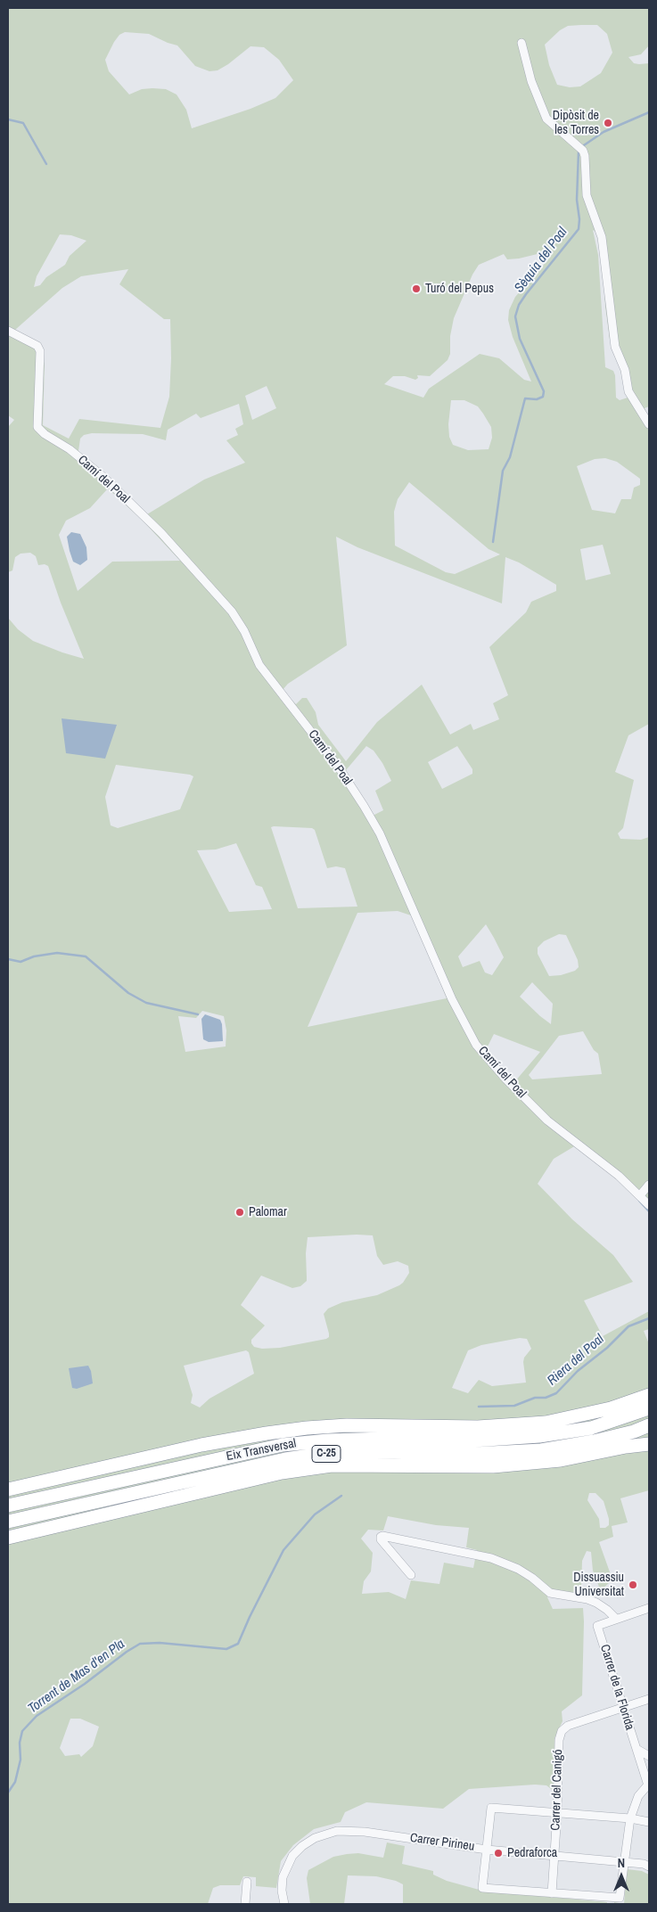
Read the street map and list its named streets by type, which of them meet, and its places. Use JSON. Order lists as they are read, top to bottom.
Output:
{
  "streets": {
    "highway": ["Eix Transversal", "C-25"],
    "street": [
      "Camí del Poal",
      "Carrer de la Florida",
      "Carrer del Canigó",
      "Carrer Pirineu"
    ]
  },
  "crossings": [
    ["Carrer de la Florida", "Carrer del Canigó"],
    ["Carrer del Canigó", "Carrer Pirineu"]
  ],
  "water": ["Sèquia del Poal", "Riera del Poal", "Torrent de Mas d'en Pla"],
  "places": [
    "Dipòsit de les Torres",
    "Turó del Pepus",
    "Palomar",
    "Dissuassiu Universitat",
    "Pedraforca"
  ],
  "north": "top"
}
